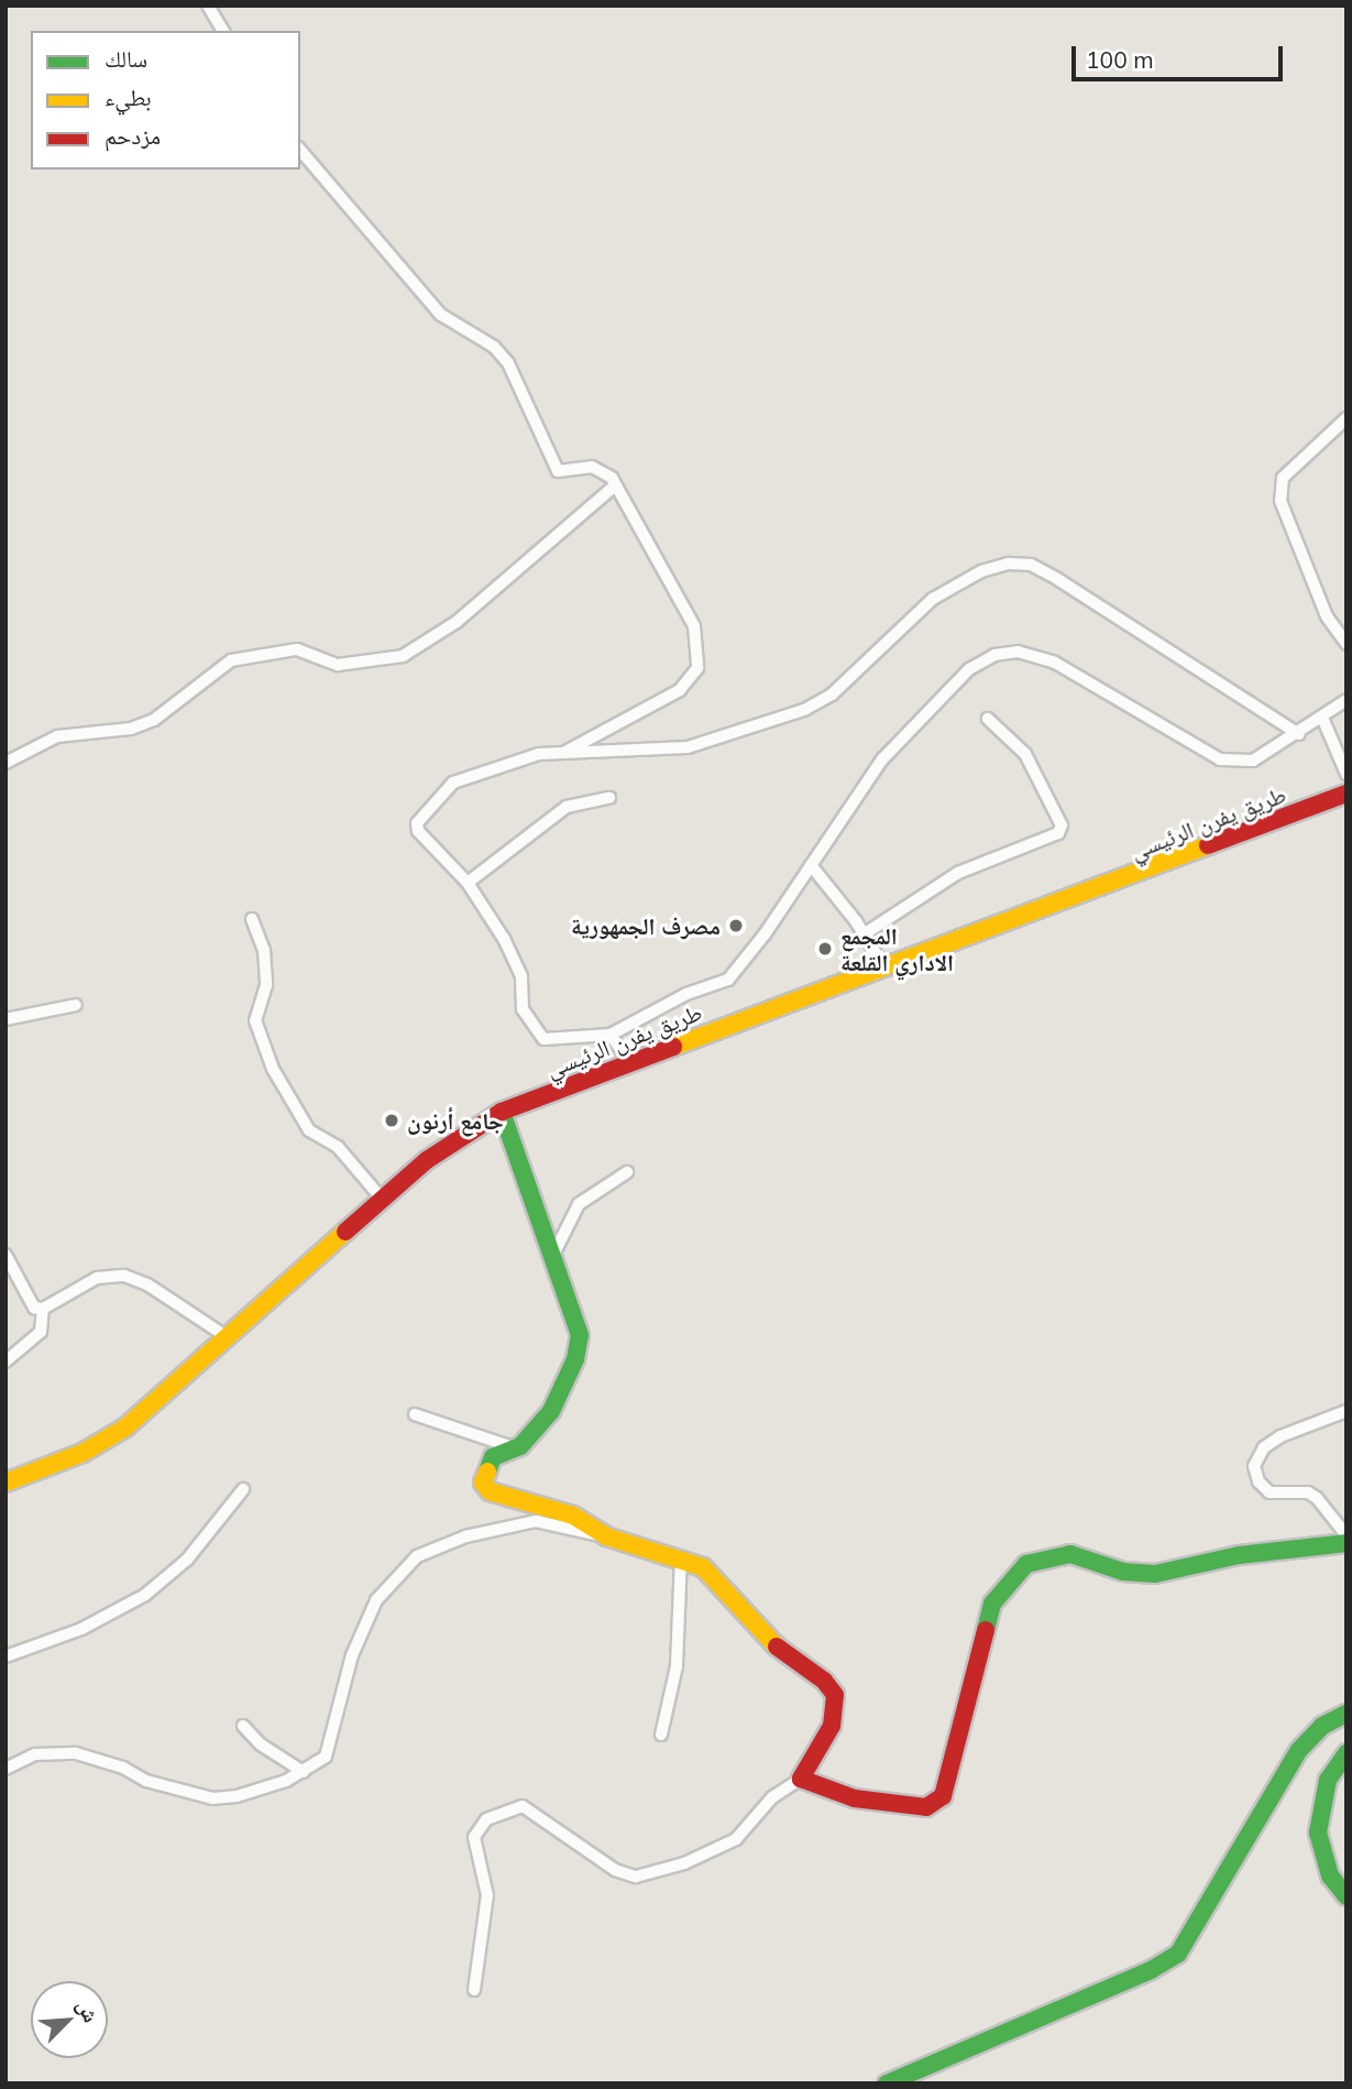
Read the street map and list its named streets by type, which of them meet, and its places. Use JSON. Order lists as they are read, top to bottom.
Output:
{
  "streets": {
    "street": ["طريق يفرن الرئيسي"]
  },
  "places": ["مصرف الجمهورية", "المجمع الاداري القلعة", "جامع أرنون"],
  "legend": ["سالك", "بطيء", "مزدحم"],
  "scale_bar": "100 m",
  "north": "top right"
}
